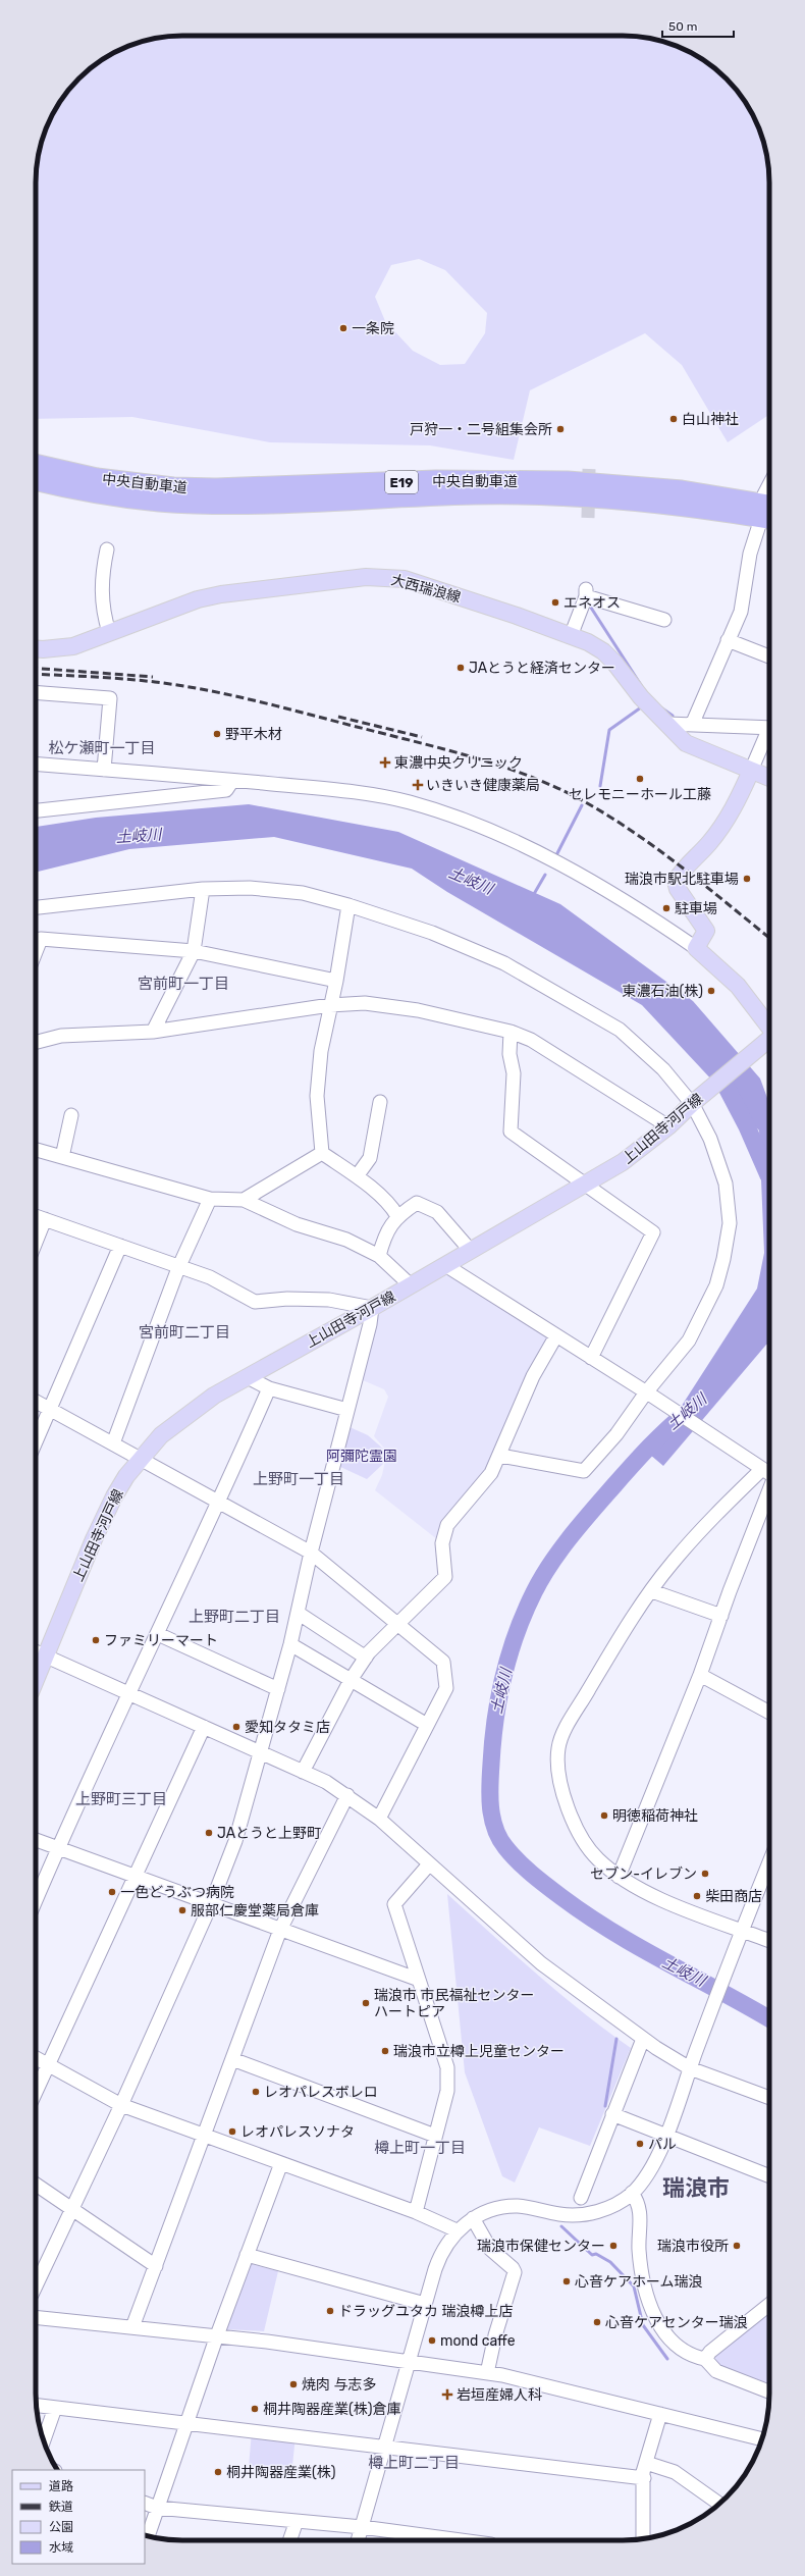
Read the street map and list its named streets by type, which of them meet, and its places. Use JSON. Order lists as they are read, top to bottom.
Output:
{
  "streets": {
    "highway": ["中央自動車道", "E19"],
    "main road": ["大西瑞浪線", "上山田寺河戸線"]
  },
  "districts": [
    "松ケ瀬町一丁目",
    "宮前町一丁目",
    "宮前町二丁目",
    "上野町一丁目",
    "上野町二丁目",
    "上野町三丁目",
    "樽上町一丁目",
    "瑞浪市",
    "樽上町二丁目"
  ],
  "water": ["土岐川"],
  "parks": ["阿彌陀霊園"],
  "places": {
    "other": [
      "一条院",
      "白山神社",
      "戸狩一・二号組集会所",
      "エネオス",
      "JAとうと経済センター",
      "野平木材",
      "セレモニーホール工藤",
      "瑞浪市駅北駐車場",
      "駐車場",
      "東濃石油(株)",
      "ファミリーマート",
      "愛知タタミ店",
      "明徳稲荷神社",
      "JAとうと上野町",
      "セブン-イレブン",
      "一色どうぶつ病院",
      "柴田商店",
      "服部仁慶堂薬局倉庫",
      "瑞浪市 市民福祉センター ハートピア",
      "瑞浪市立樽上児童センター",
      "レオパレスボレロ",
      "レオパレスソナタ",
      "パル",
      "瑞浪市保健センター",
      "瑞浪市役所",
      "心音ケアホーム瑞浪",
      "ドラッグユタカ 瑞浪樽上店",
      "心音ケアセンター瑞浪",
      "mond caffe",
      "焼肉 与志多",
      "桐井陶器産業(株)倉庫",
      "桐井陶器産業(株)"
    ],
    "health": ["東濃中央クリニック", "いきいき健康薬局", "岩垣産婦人科"]
  },
  "legend": [
    "道路",
    "鉄道",
    "公園",
    "水域"
  ],
  "scale_bar": "50 m"
}
